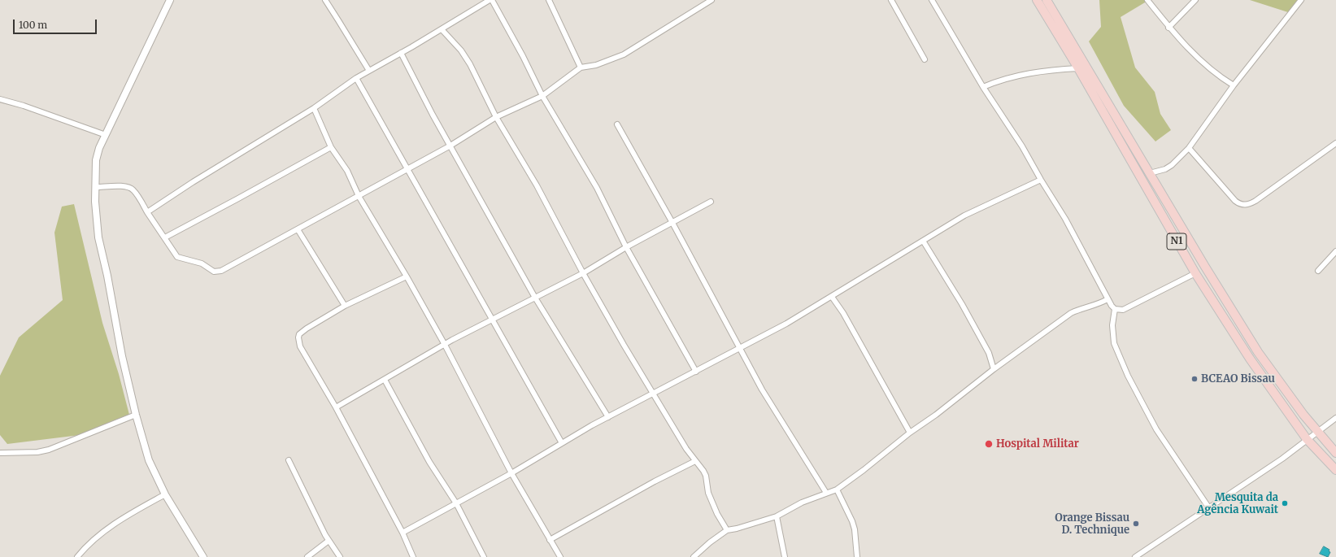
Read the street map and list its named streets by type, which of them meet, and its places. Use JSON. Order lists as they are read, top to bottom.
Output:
{
  "streets": {
    "main road": ["N1"]
  },
  "places": [
    "BCEAO Bissau",
    "Hospital Militar",
    "Mesquita da Agência Kuwait",
    "Orange Bissau D. Technique"
  ],
  "scale_bar": "100 m"
}
